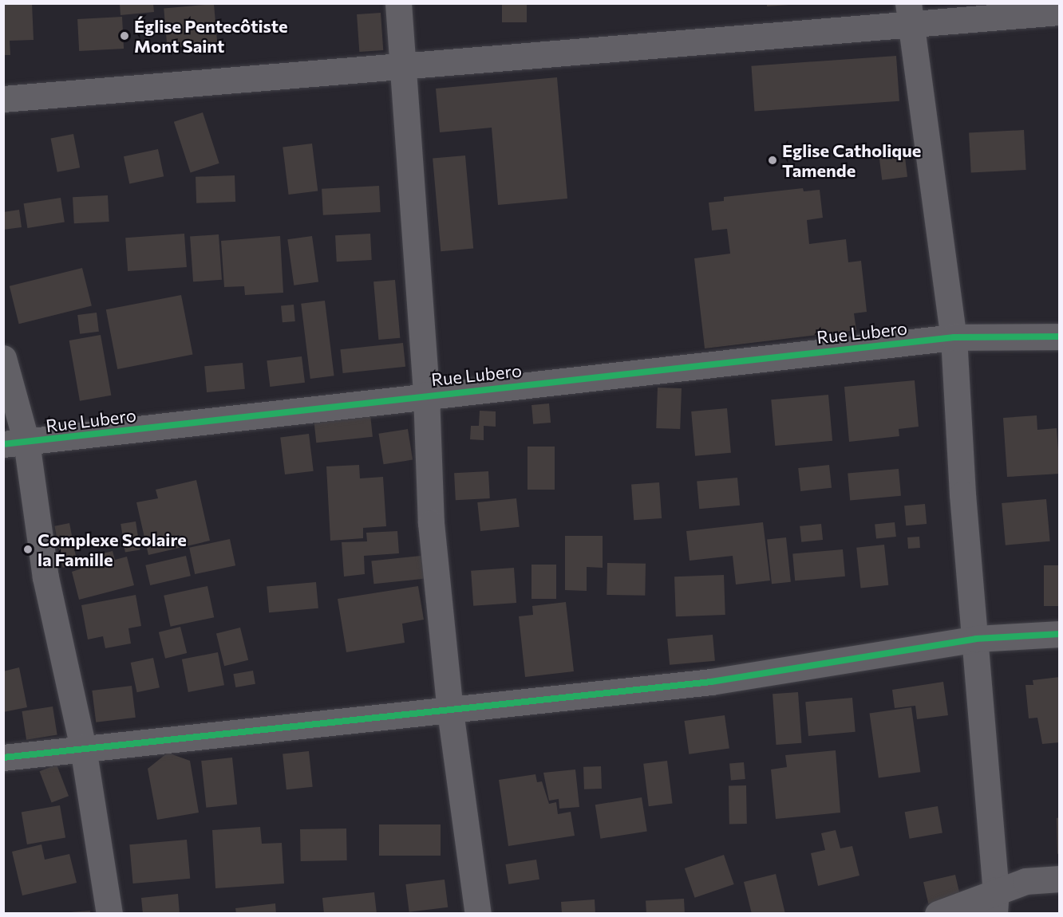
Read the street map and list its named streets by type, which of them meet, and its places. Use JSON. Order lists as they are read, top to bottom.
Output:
{
  "streets": {
    "street": ["Rue Lubero"]
  },
  "places": ["Église Pentecôtiste Mont Saint", "Eglise Catholique Tamende", "Complexe Scolaire la Famille"]
}
